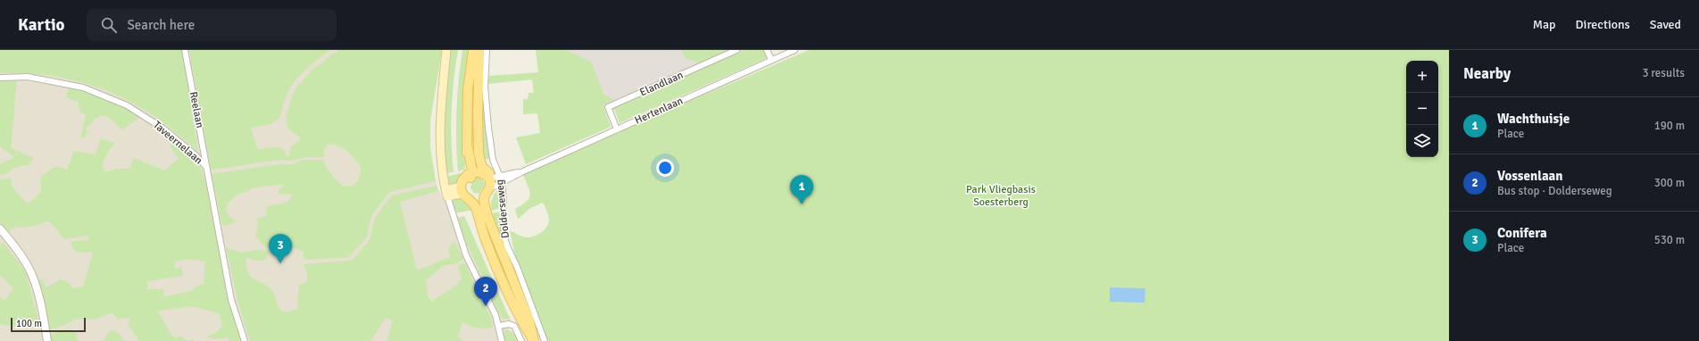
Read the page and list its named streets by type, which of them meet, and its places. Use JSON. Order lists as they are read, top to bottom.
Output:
{
  "streets": {
    "main road": ["Dolderseweg"],
    "street": [
      "Elandlaan",
      "Reelaan",
      "Hertenlaan",
      "Taveernelaan"
    ]
  },
  "crossings": [
    ["Elandlaan", "Hertenlaan"],
    ["Reelaan", "Taveernelaan"],
    ["Hertenlaan", "Dolderseweg"]
  ],
  "parks": ["Park Vliegbasis Soesterberg"],
  "scale_bar": "100 m",
  "page": {
    "header": "Kartio",
    "search": "Search here",
    "nav": ["Map", "Directions", "Saved"],
    "heading": ["Nearby", "3 results"],
    "map_buttons": ["+", "−"],
    "list": [
      {
        "mark": "1",
        "name": "Wachthuisje",
        "note": "Place",
        "value": "190 m"
      },
      {
        "mark": "2",
        "name": "Vossenlaan",
        "note": "Bus stop · Dolderseweg",
        "value": "300 m"
      },
      {
        "mark": "3",
        "name": "Conifera",
        "note": "Place",
        "value": "530 m"
      }
    ],
    "pins": ["1", "3", "2"],
    "scale": "100 m"
  }
}
